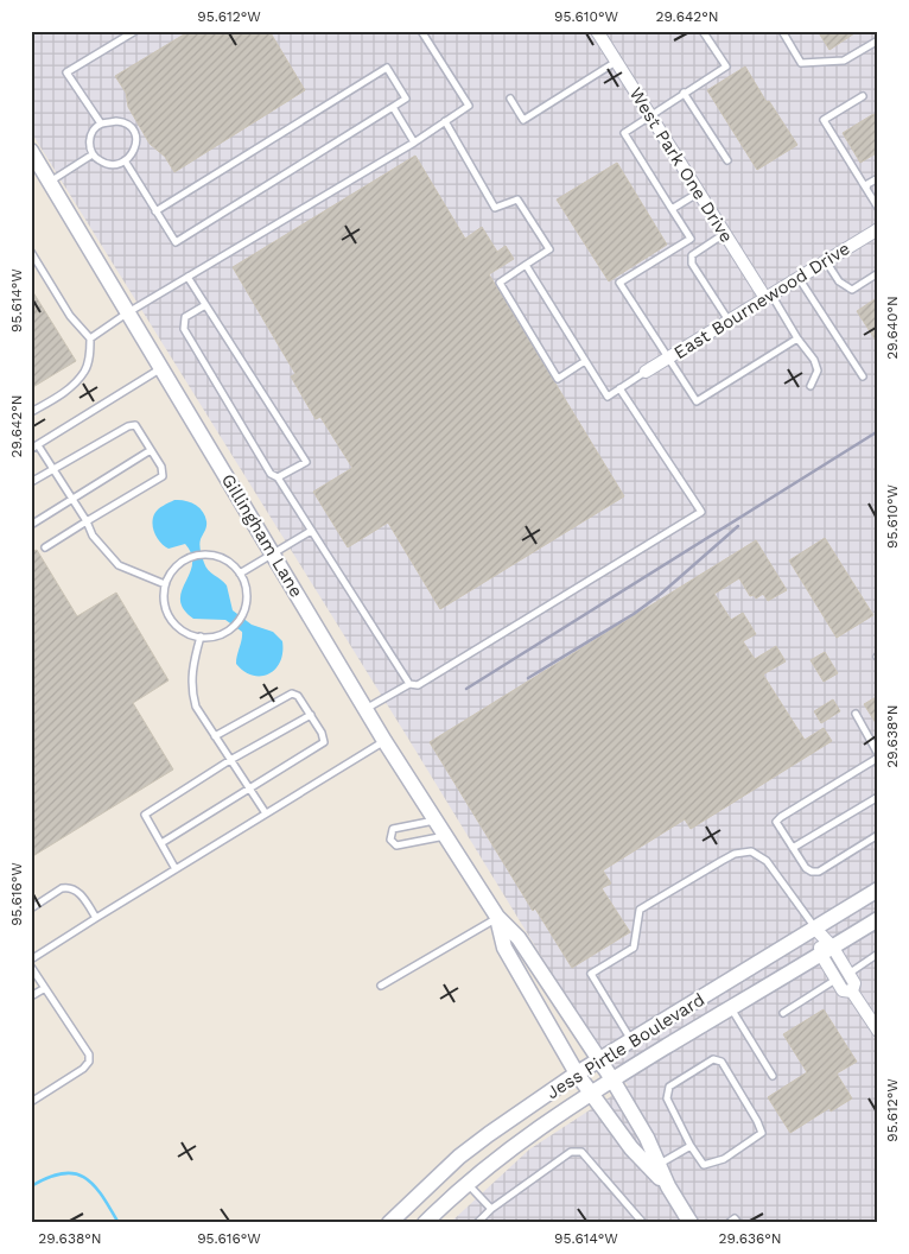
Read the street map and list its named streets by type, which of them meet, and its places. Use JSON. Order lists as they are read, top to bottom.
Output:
{
  "streets": {
    "street": [
      "West Park One Drive",
      "East Bournewood Drive",
      "Gillingham Lane",
      "Jess Pirtle Boulevard"
    ]
  },
  "crossings": [
    ["West Park One Drive", "East Bournewood Drive"],
    ["Gillingham Lane", "Jess Pirtle Boulevard"]
  ],
  "coordinates": [
    "95.612°W",
    "95.610°W",
    "29.642°N",
    "95.614°W",
    "29.640°N",
    "29.638°N",
    "95.616°W",
    "29.636°N"
  ]
}
